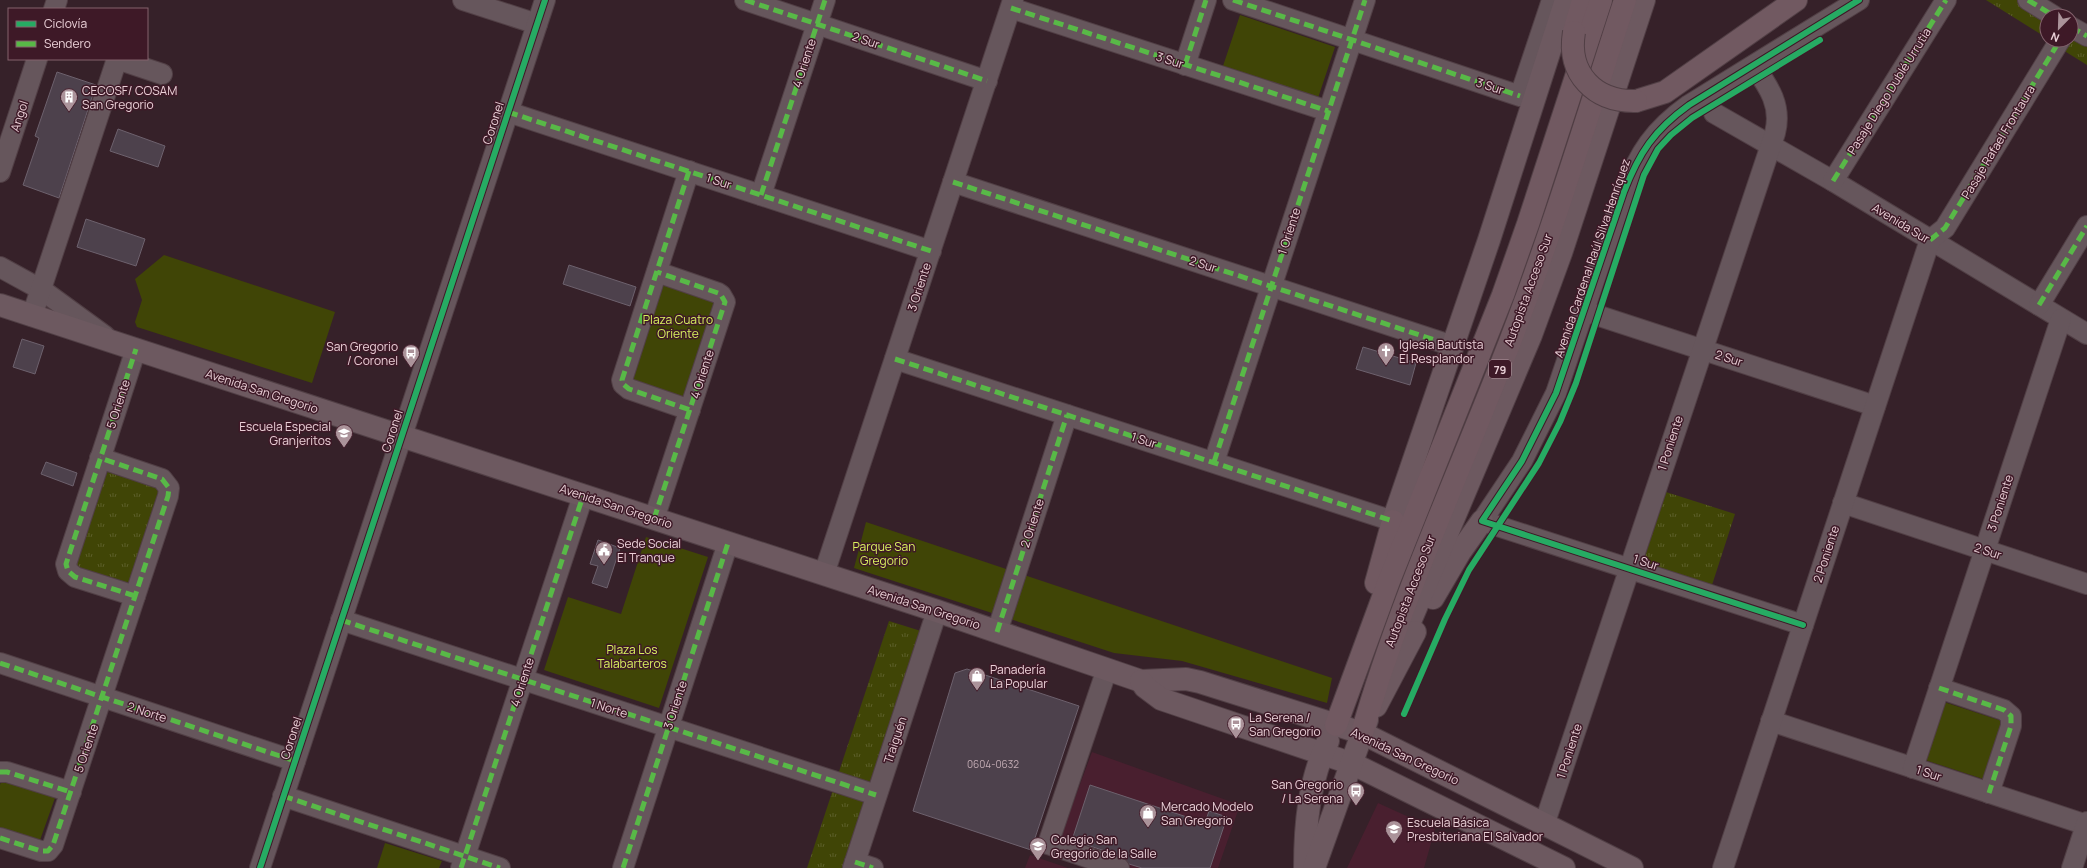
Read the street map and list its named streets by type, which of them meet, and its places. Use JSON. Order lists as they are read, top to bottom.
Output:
{
  "streets": {
    "highway": ["Autopista Acceso Sur", "79"],
    "main road": ["Avenida San Gregorio"],
    "street": [
      "2 Sur",
      "3 Sur",
      "4 Oriente",
      "Pasaje Diego Dublé Urrutia",
      "Angol",
      "Coronel",
      "Pasaje Rafael Frontaura",
      "1 Sur",
      "Avenida Sur",
      "1 Oriente",
      "Avenida Cardenal Raúl Silva Henríquez",
      "3 Oriente",
      "5 Oriente",
      "1 Poniente",
      "3 Poniente",
      "2 Oriente",
      "2 Poniente",
      "1 Norte",
      "2 Norte",
      "Traiguén"
    ]
  },
  "crossings": [
    ["2 Sur", "4 Oriente"],
    ["2 Sur", "1 Oriente"],
    ["2 Sur", "Avenida Cardenal Raúl Silva Henríquez"],
    ["2 Sur", "3 Oriente"],
    ["2 Sur", "1 Poniente"],
    ["2 Sur", "3 Poniente"],
    ["2 Sur", "2 Poniente"],
    ["3 Sur", "1 Oriente"],
    ["3 Sur", "3 Oriente"],
    ["4 Oriente", "1 Sur"],
    ["4 Oriente", "Avenida San Gregorio"],
    ["4 Oriente", "1 Norte"],
    ["Pasaje Diego Dublé Urrutia", "Avenida Sur"],
    ["Coronel", "1 Sur"],
    ["Coronel", "Avenida San Gregorio"],
    ["Coronel", "1 Norte"],
    ["Coronel", "2 Norte"],
    ["Pasaje Rafael Frontaura", "Avenida Sur"],
    ["Pasaje Rafael Frontaura", "2 Poniente"],
    ["1 Sur", "1 Oriente"],
    ["1 Sur", "Avenida Cardenal Raúl Silva Henríquez"],
    ["1 Sur", "3 Oriente"],
    ["1 Sur", "1 Poniente"],
    ["1 Sur", "3 Poniente"],
    ["1 Sur", "2 Oriente"],
    ["1 Sur", "2 Poniente"],
    ["Avenida Sur", "1 Poniente"],
    ["Avenida Sur", "3 Poniente"],
    ["Avenida Sur", "2 Poniente"],
    ["Avenida Cardenal Raúl Silva Henríquez", "1 Poniente"],
    ["3 Oriente", "Avenida San Gregorio"],
    ["3 Oriente", "1 Norte"],
    ["Autopista Acceso Sur", "Avenida San Gregorio"],
    ["Avenida San Gregorio", "5 Oriente"],
    ["Avenida San Gregorio", "1 Poniente"],
    ["Avenida San Gregorio", "2 Oriente"],
    ["Avenida San Gregorio", "Traiguén"],
    ["5 Oriente", "2 Norte"],
    ["1 Norte", "Traiguén"]
  ],
  "parks": ["Plaza Cuatro Oriente", "Parque San Gregorio", "Plaza Los Talabarteros"],
  "places": {
    "building": ["CECOSF/ COSAM San Gregorio"],
    "church": ["Iglesia Bautista El Resplandor"],
    "bus stop": ["San Gregorio / Coronel", "La Serena / San Gregorio", "San Gregorio / La Serena"],
    "school or university": ["Escuela Especial Granjeritos", "Escuela Básica Presbiteriana El Salvador", "Colegio San Gregorio de la Salle"],
    "public building": ["Sede Social El Tranque"],
    "shop": ["Panadería La Popular", "Mercado Modelo San Gregorio"]
  },
  "house_numbers": ["0604-0632"],
  "legend": ["Ciclovía", "Sendero"],
  "north": "bottom left"
}
